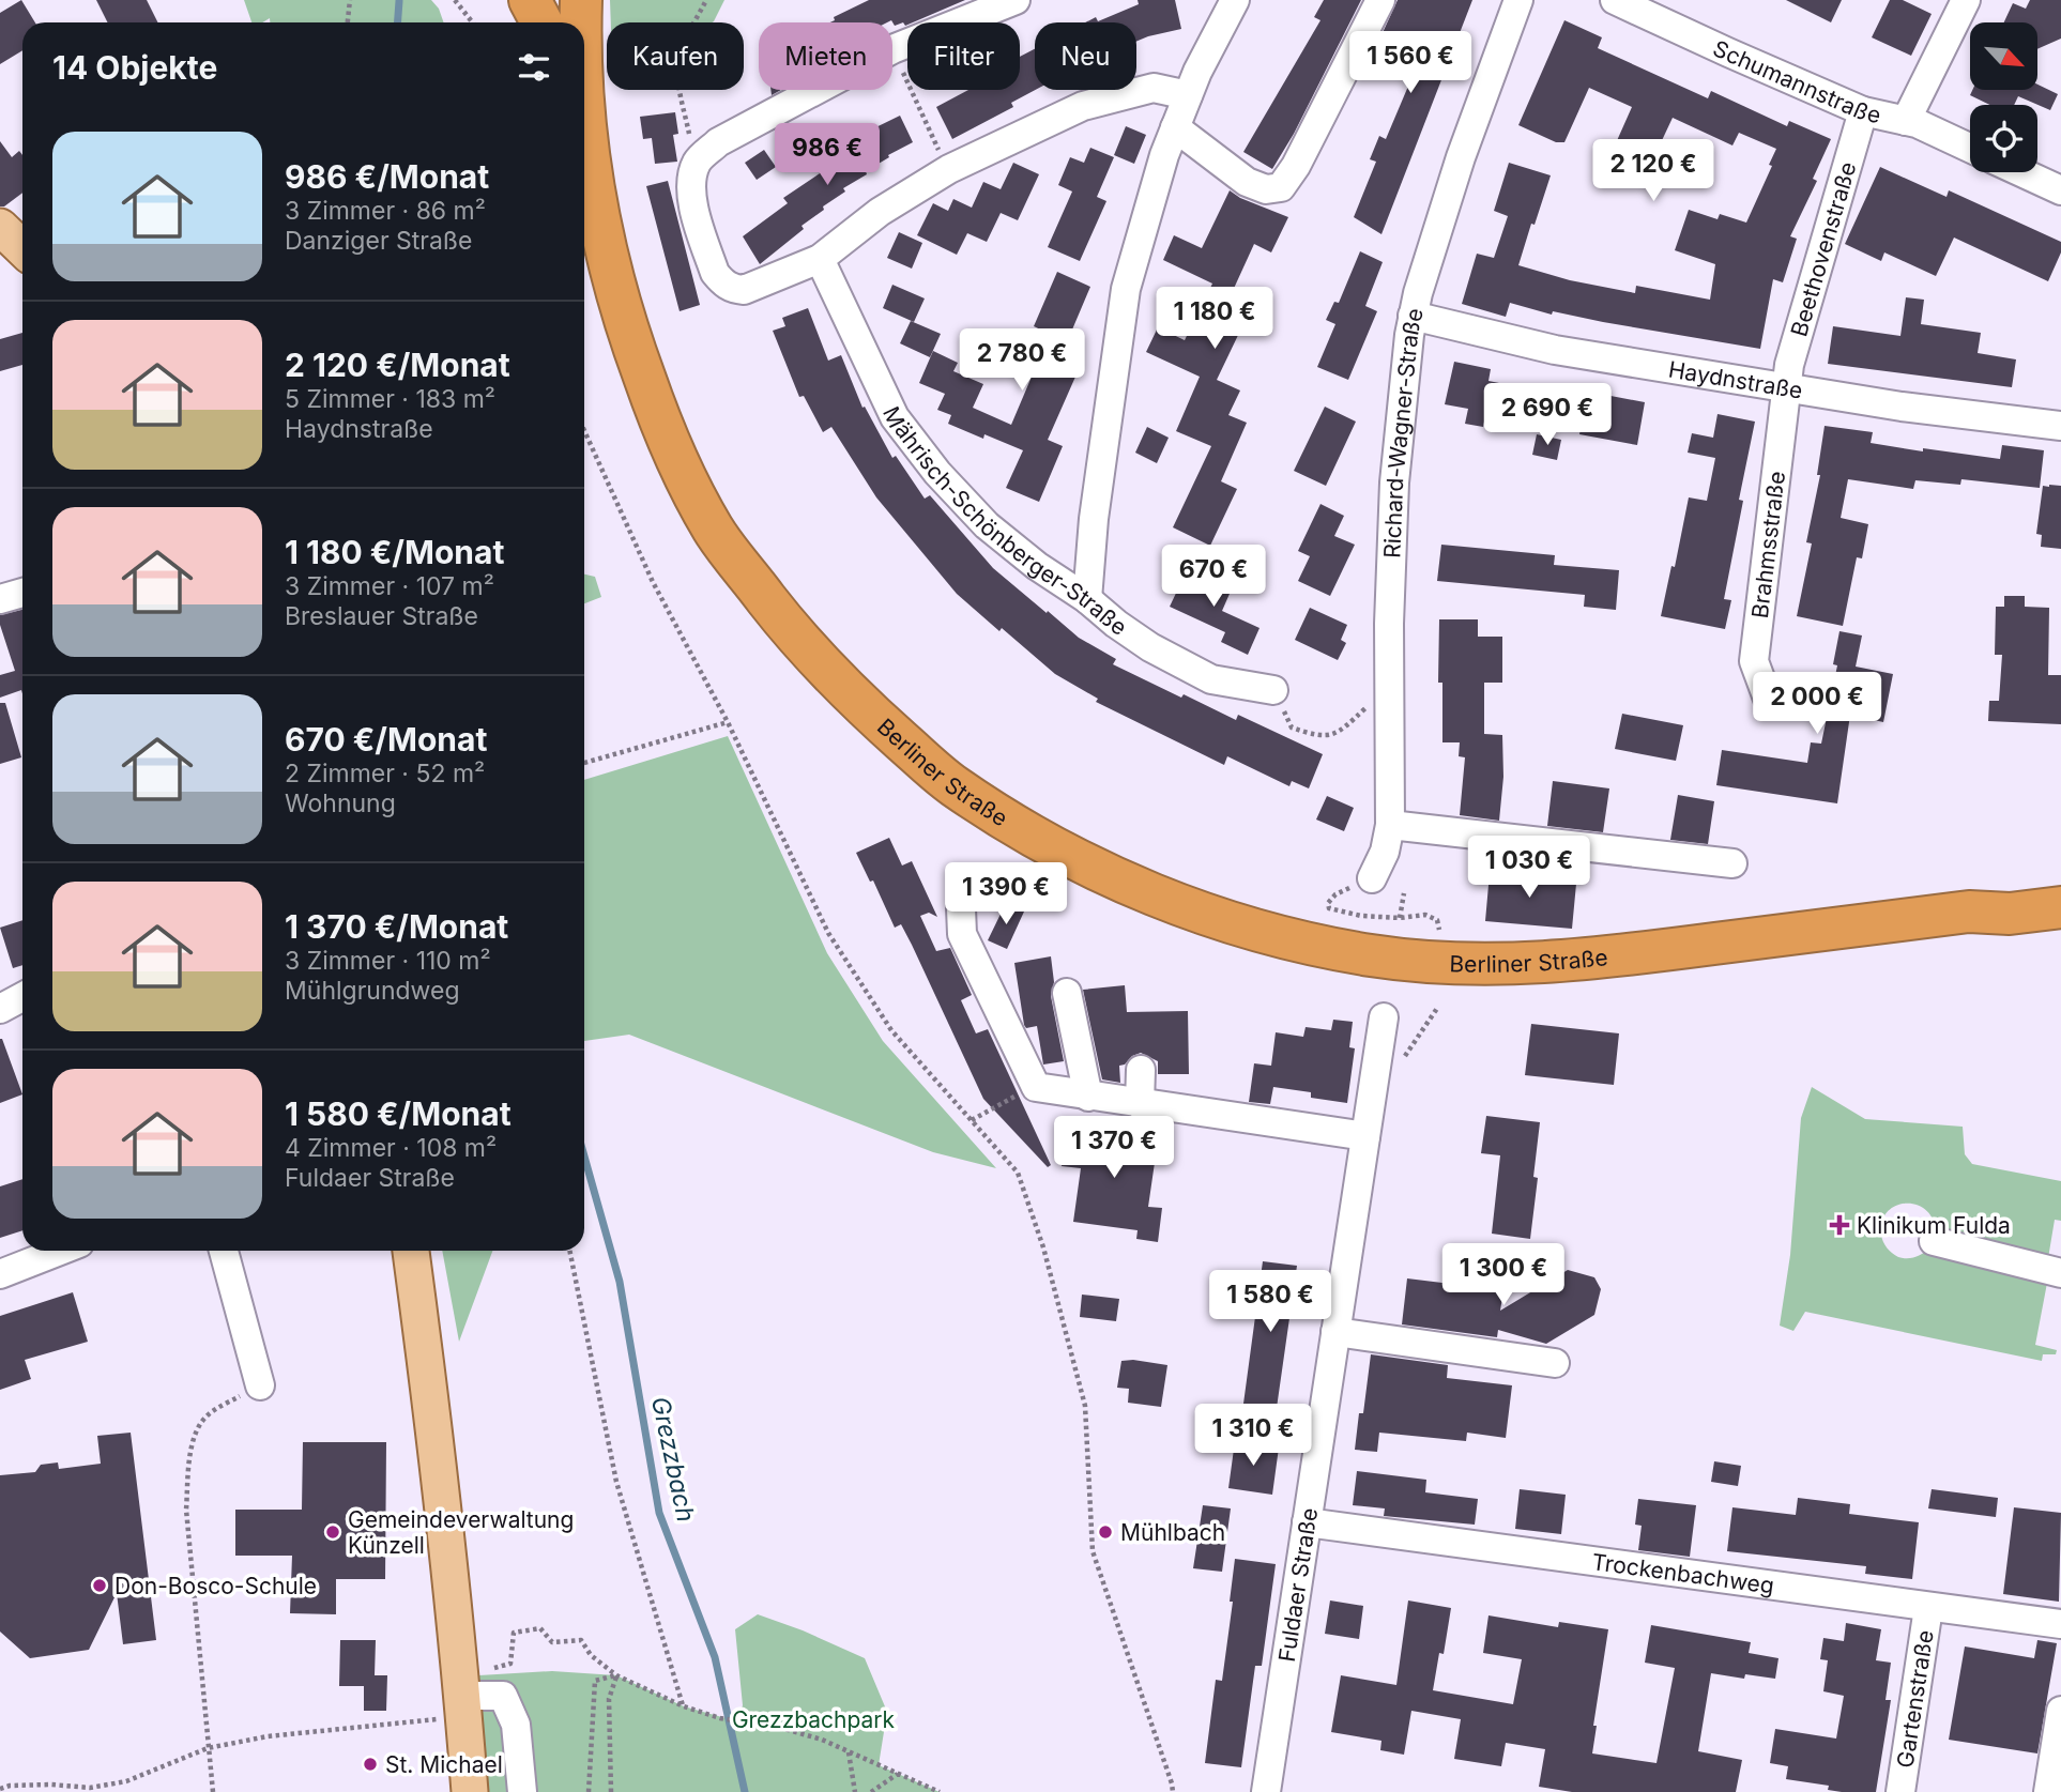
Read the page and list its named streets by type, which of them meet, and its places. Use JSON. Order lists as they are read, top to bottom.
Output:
{
  "streets": {
    "highway": ["Berliner Straße"],
    "street": [
      "Schumannstraße",
      "Beethovenstraße",
      "Haydnstraße",
      "Richard-Wagner-Straße",
      "Mährisch-Schönberger-Straße",
      "Brahmsstraße",
      "Trockenbachweg",
      "Fuldaer Straße",
      "Gartenstraße"
    ]
  },
  "crossings": [
    ["Schumannstraße", "Beethovenstraße"],
    ["Beethovenstraße", "Haydnstraße"],
    ["Beethovenstraße", "Brahmsstraße"],
    ["Haydnstraße", "Richard-Wagner-Straße"],
    ["Haydnstraße", "Brahmsstraße"],
    ["Trockenbachweg", "Fuldaer Straße"],
    ["Trockenbachweg", "Gartenstraße"]
  ],
  "water": ["Grezzbach"],
  "parks": ["Grezzbachpark"],
  "places": {
    "health": ["Klinikum Fulda"],
    "other": [
      "Gemeindeverwaltung Künzell",
      "Mühlbach",
      "Don-Bosco-Schule",
      "St. Michael"
    ]
  },
  "north": "bottom right",
  "page": {
    "chip": [
      "Kaufen",
      "Mieten",
      "Filter",
      "Neu"
    ],
    "heading": "14 Objekte",
    "price": [
      "1 560 €",
      "986 €",
      "2 120 €",
      "1 180 €",
      "2 780 €",
      "2 690 €",
      "670 €",
      "2 000 €",
      "1 030 €",
      "1 390 €",
      "1 370 €",
      "1 300 €",
      "1 580 €",
      "1 310 €"
    ],
    "list": [
      {
        "name": "986 €/Monat",
        "note": "3 Zimmer · 86 m² · Danziger Straße"
      },
      {
        "name": "2 120 €/Monat",
        "note": "5 Zimmer · 183 m² · Haydnstraße"
      },
      {
        "name": "1 180 €/Monat",
        "note": "3 Zimmer · 107 m² · Breslauer Straße"
      },
      {
        "name": "670 €/Monat",
        "note": "2 Zimmer · 52 m² · Wohnung"
      },
      {
        "name": "1 370 €/Monat",
        "note": "3 Zimmer · 110 m² · Mühlgrundweg"
      },
      {
        "name": "1 580 €/Monat",
        "note": "4 Zimmer · 108 m² · Fuldaer Straße"
      }
    ]
  }
}
